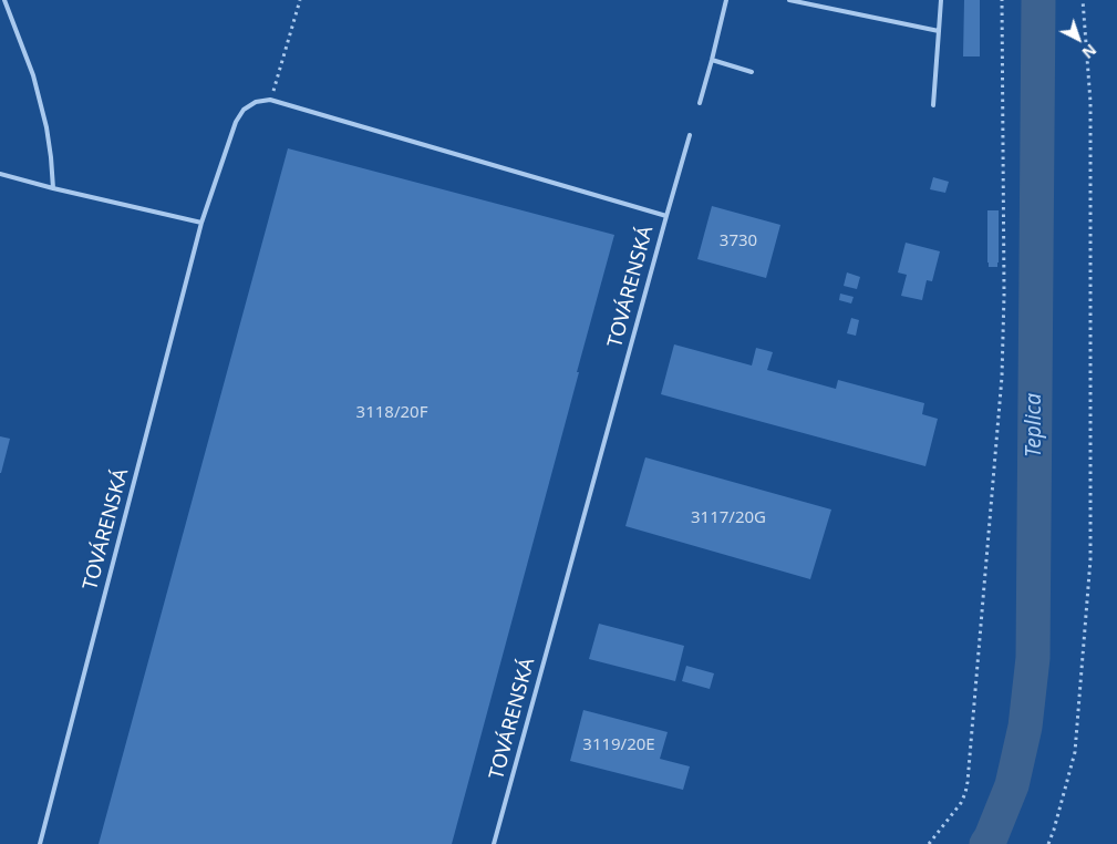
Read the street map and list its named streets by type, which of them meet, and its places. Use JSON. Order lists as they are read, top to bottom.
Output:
{
  "streets": {
    "lane": ["TOVÁRENSKÁ"]
  },
  "water": ["Teplica"],
  "house_numbers": [
    "3730",
    "3118/20F",
    "3117/20G",
    "3119/20E"
  ],
  "north": "bottom right"
}
